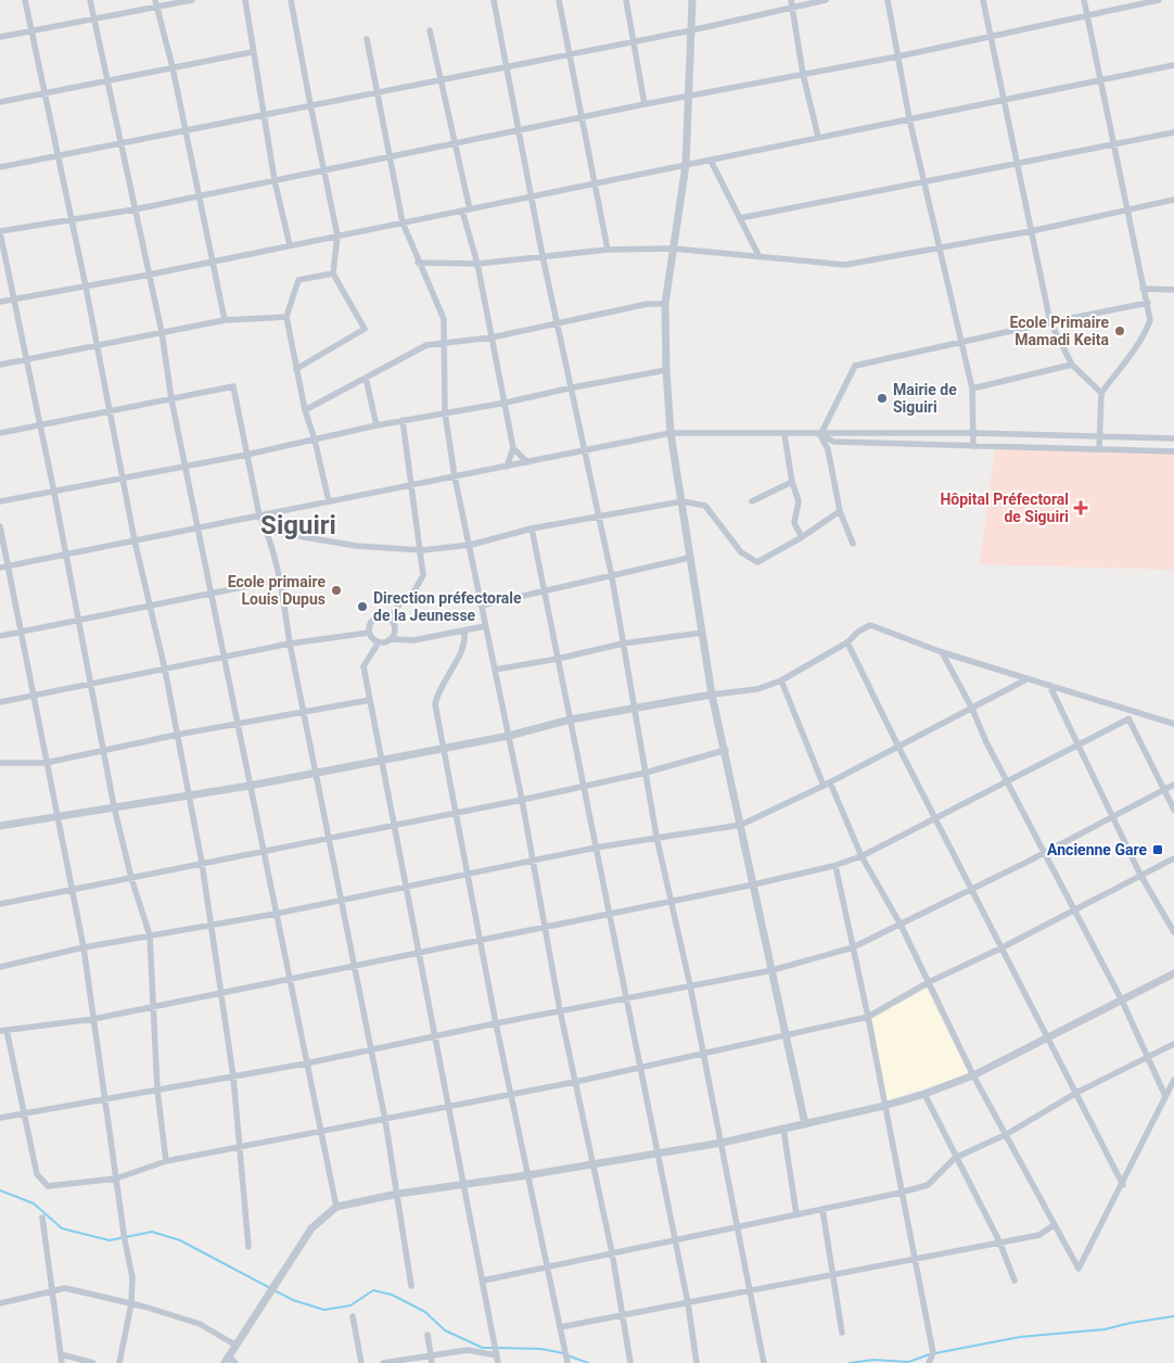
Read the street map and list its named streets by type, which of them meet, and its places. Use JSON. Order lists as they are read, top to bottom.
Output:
{
  "districts": ["Siguiri"],
  "places": {
    "other": [
      "Ecole Primaire Mamadi Keita",
      "Mairie de Siguiri",
      "Ecole primaire Louis Dupus",
      "Direction préfectorale de la Jeunesse"
    ],
    "health": ["Hôpital Préfectoral de Siguiri"],
    "transit": ["Ancienne Gare"]
  }
}
